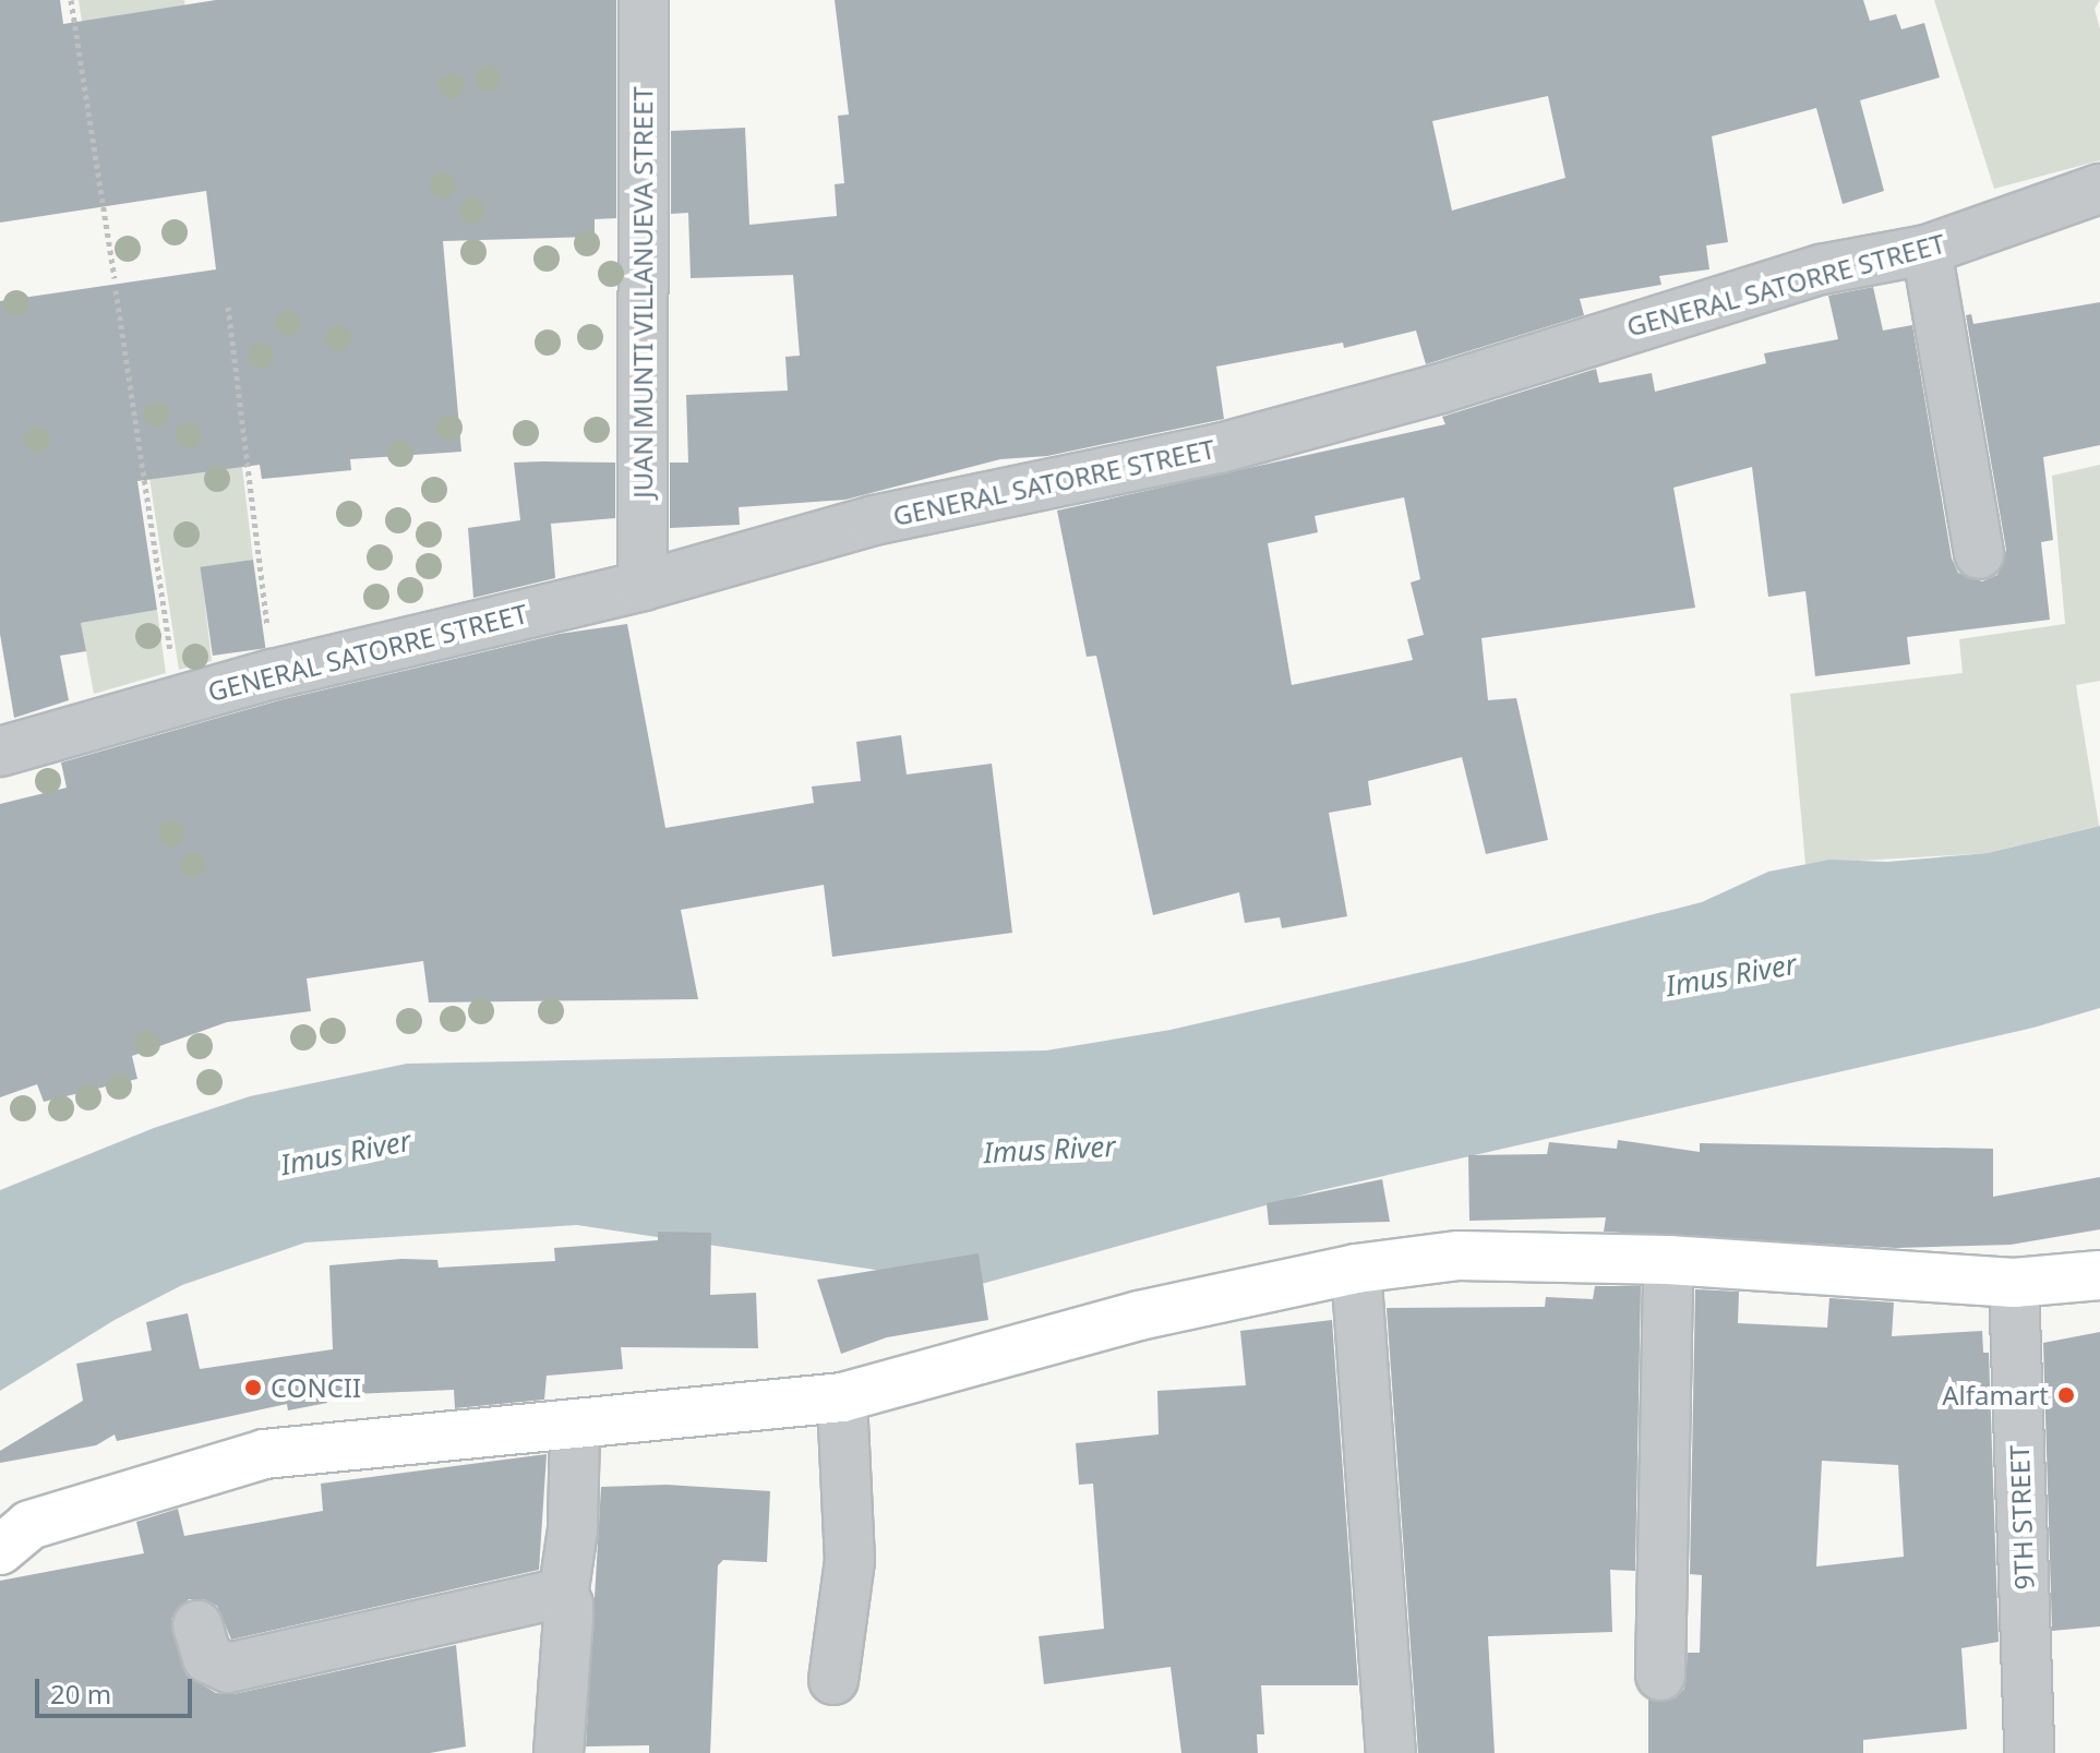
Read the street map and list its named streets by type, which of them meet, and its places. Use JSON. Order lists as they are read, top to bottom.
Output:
{
  "streets": {
    "street": ["GENERAL SATORRE STREET", "JUAN MUNTI VILLANUEVA STREET", "9TH STREET"]
  },
  "crossings": [
    ["GENERAL SATORRE STREET", "JUAN MUNTI VILLANUEVA STREET"]
  ],
  "water": ["Imus River"],
  "places": ["CONCII", "Alfamart"],
  "scale_bar": "20 m"
}
